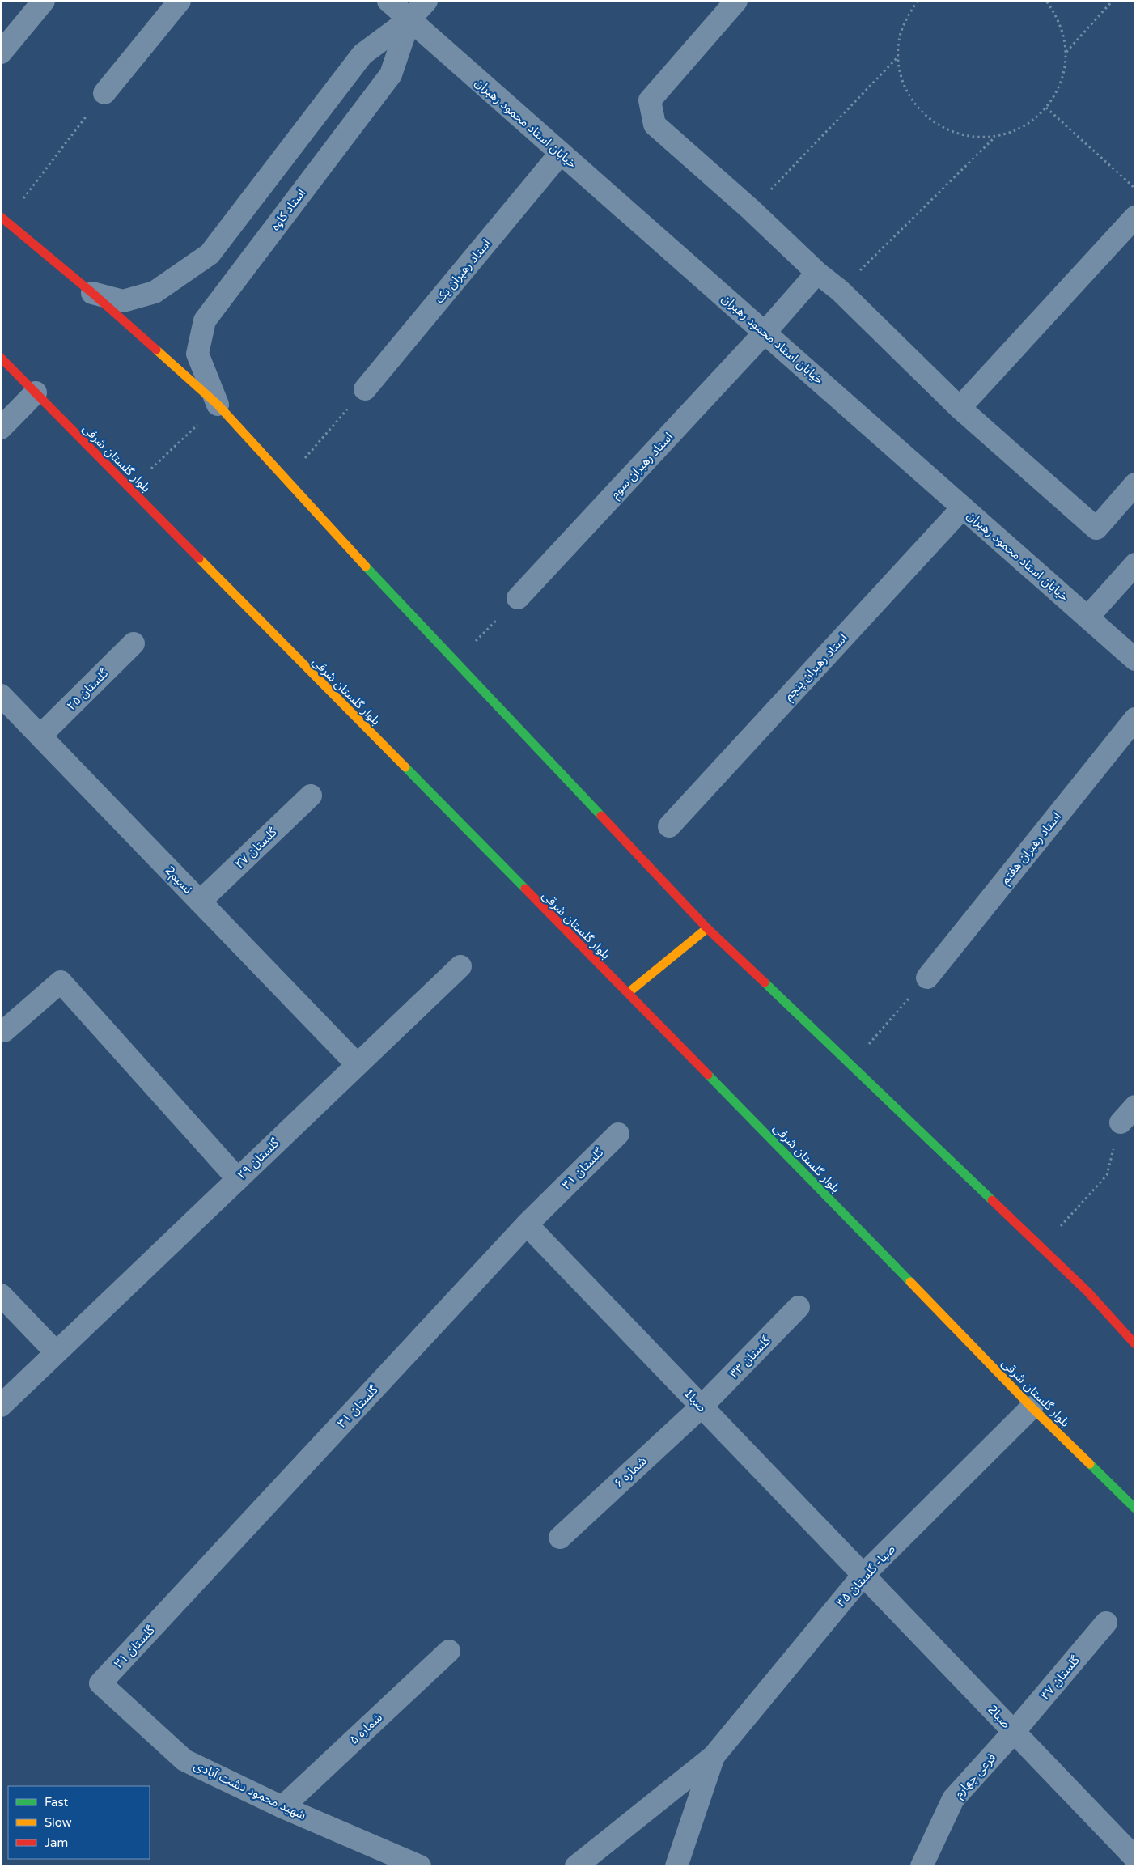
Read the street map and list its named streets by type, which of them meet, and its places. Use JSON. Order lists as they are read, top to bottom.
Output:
{
  "streets": {
    "main road": ["بلوار گلستان شرقی"],
    "street": [
      "خیابان استاد محمود رهبران",
      "استاد کاوه",
      "استاد رهبران یک",
      "استاد رهبران سوم",
      "استاد رهبران پنجم",
      "گلستان ۲۵",
      "گلستان ۲۷",
      "استاد رهبران هفتم",
      "نسیم2",
      "گلستان ۲۹",
      "گلستان ۳۱",
      "گلستان ۳۳",
      "صبا1",
      "شماره ۶",
      "صبا- گلستان ۳۵",
      "گلستان ۳۷",
      "صبا2",
      "شماره ۵",
      "فرعی چهارم",
      "شهید محمود دشت آبادی"
    ]
  },
  "crossings": [
    ["خیابان استاد محمود رهبران", "استاد کاوه"],
    ["خیابان استاد محمود رهبران", "استاد رهبران یک"],
    ["خیابان استاد محمود رهبران", "استاد رهبران سوم"],
    ["خیابان استاد محمود رهبران", "استاد رهبران پنجم"],
    ["بلوار گلستان شرقی", "صبا- گلستان ۳۵"],
    ["گلستان ۲۵", "نسیم2"],
    ["گلستان ۲۷", "نسیم2"],
    ["نسیم2", "گلستان ۲۹"],
    ["گلستان ۳۱", "صبا1"],
    ["گلستان ۳۱", "شهید محمود دشت آبادی"],
    ["گلستان ۳۳", "صبا1"],
    ["گلستان ۳۳", "شماره ۶"],
    ["صبا1", "شماره ۶"],
    ["صبا1", "صبا- گلستان ۳۵"],
    ["صبا1", "صبا2"],
    ["صبا- گلستان ۳۵", "صبا2"],
    ["گلستان ۳۷", "صبا2"],
    ["گلستان ۳۷", "فرعی چهارم"],
    ["صبا2", "فرعی چهارم"],
    ["شماره ۵", "شهید محمود دشت آبادی"]
  ],
  "legend": ["Fast", "Slow", "Jam"]
}
